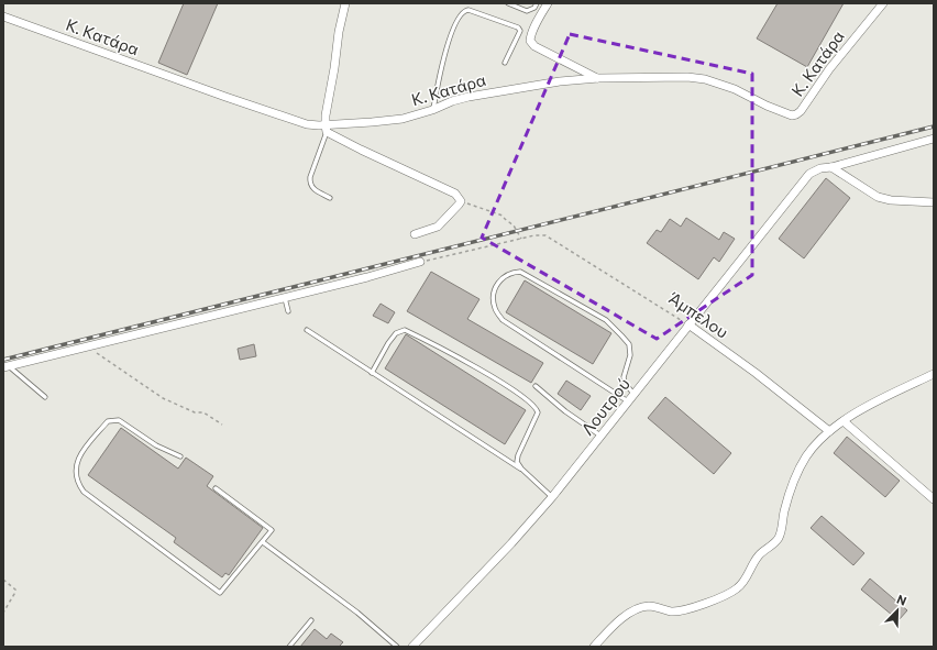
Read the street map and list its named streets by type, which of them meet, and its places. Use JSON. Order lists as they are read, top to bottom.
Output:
{
  "streets": {
    "street": ["Κ. Κατάρα", "Άμπελου", "Λουτρού"]
  },
  "crossings": [
    ["Άμπελου", "Λουτρού"]
  ],
  "north": "top right"
}
